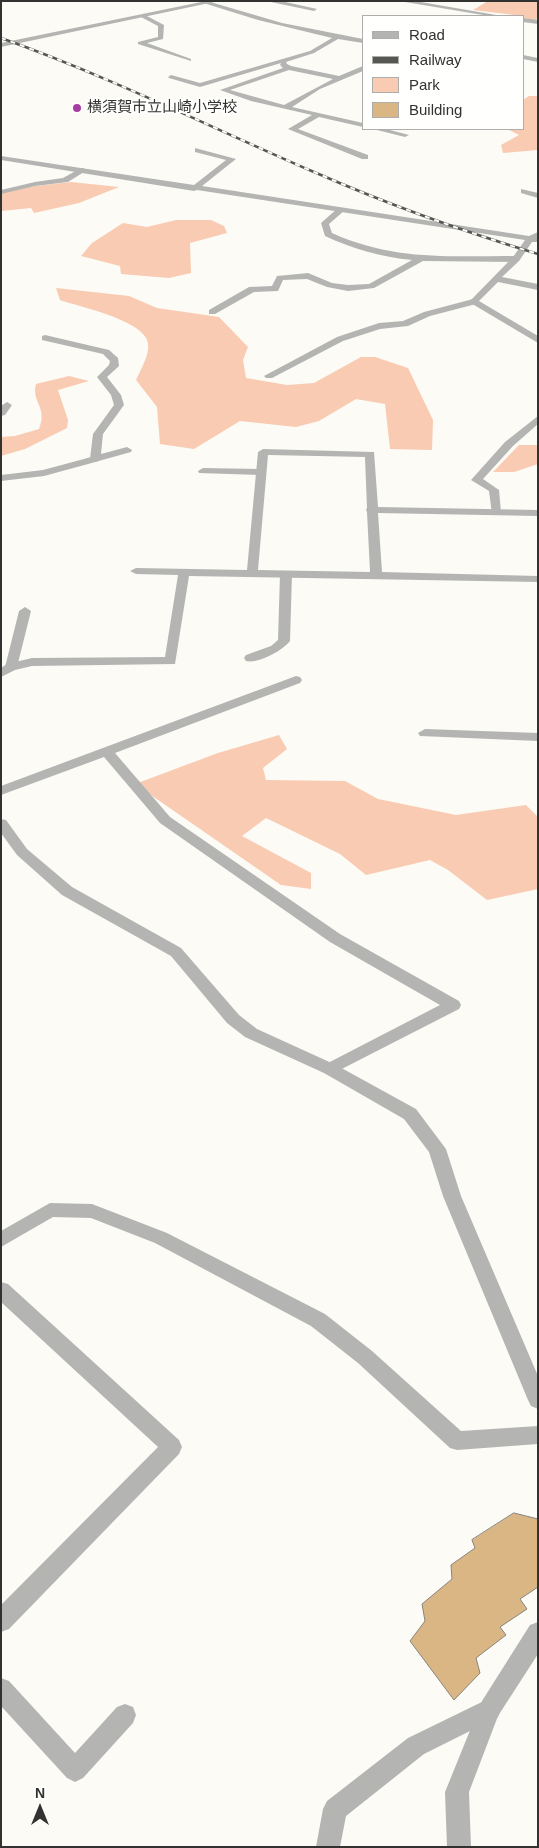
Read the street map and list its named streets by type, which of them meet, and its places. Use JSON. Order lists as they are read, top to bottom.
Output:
{
  "places": ["横須賀市立山崎小学校"],
  "legend": [
    "Road",
    "Railway",
    "Park",
    "Building"
  ],
  "north": "top"
}
